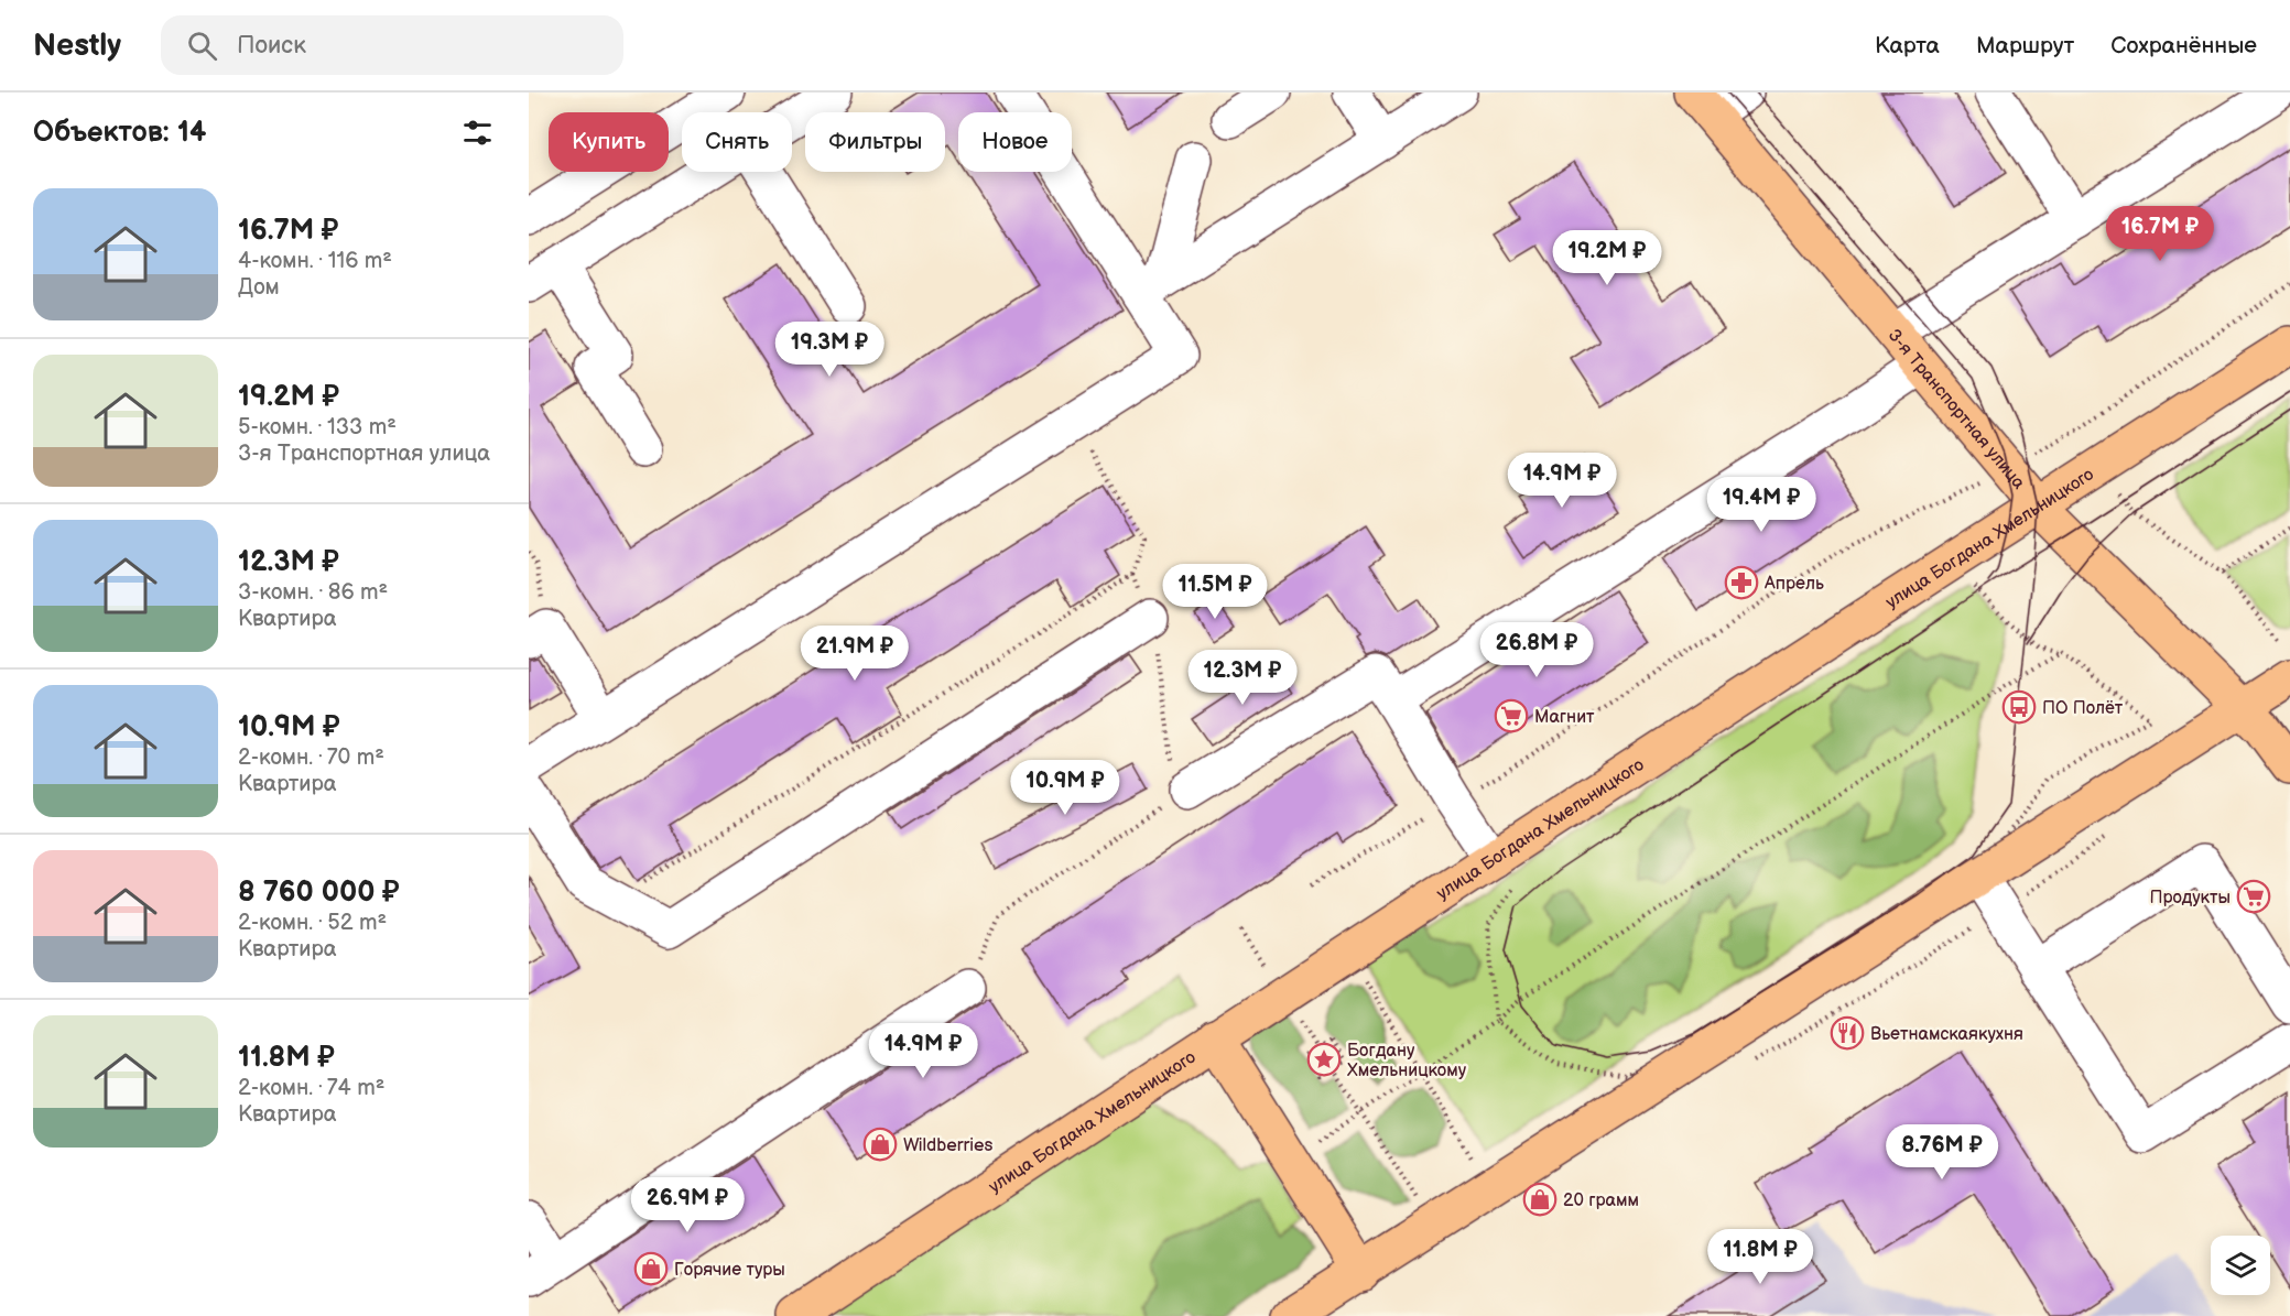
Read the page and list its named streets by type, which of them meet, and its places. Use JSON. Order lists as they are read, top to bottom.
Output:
{
  "streets": {
    "main road": ["3-я Транспортная улица", "улица Богдана Хмельницкого"]
  },
  "crossings": [
    ["3-я Транспортная улица", "улица Богдана Хмельницкого"]
  ],
  "places": {
    "pharmacy": ["Апрель"],
    "bus stop": ["ПО Полёт"],
    "supermarket": ["Магнит", "Продукты"],
    "restaurant": ["Вьетнамскаякухня"],
    "place": ["Богдану Хмельницкому"],
    "shop": ["Wildberries", "20 грамм", "Горячие туры"]
  },
  "page": {
    "header": "Nestly",
    "search": "Поиск",
    "nav": ["Карта", "Маршрут", "Сохранённые"],
    "heading": "Объектов: 14",
    "chip": [
      "Купить",
      "Снять",
      "Фильтры",
      "Новое"
    ],
    "list": [
      {
        "name": "16.7M ₽",
        "note": "4-комн. · 116 m² · Дом"
      },
      {
        "name": "19.2M ₽",
        "note": "5-комн. · 133 m² · 3-я Транспортная улица"
      },
      {
        "name": "12.3M ₽",
        "note": "3-комн. · 86 m² · Квартира"
      },
      {
        "name": "10.9M ₽",
        "note": "2-комн. · 70 m² · Квартира"
      },
      {
        "name": "8 760 000 ₽",
        "note": "2-комн. · 52 m² · Квартира"
      },
      {
        "name": "11.8M ₽",
        "note": "2-комн. · 74 m² · Квартира"
      }
    ],
    "price": [
      "16.7M ₽",
      "19.2M ₽",
      "19.3M ₽",
      "14.9M ₽",
      "19.4M ₽",
      "11.5M ₽",
      "26.8M ₽",
      "21.9M ₽",
      "12.3M ₽",
      "10.9M ₽",
      "14.9M ₽",
      "8.76M ₽",
      "26.9M ₽",
      "11.8M ₽"
    ]
  }
}
